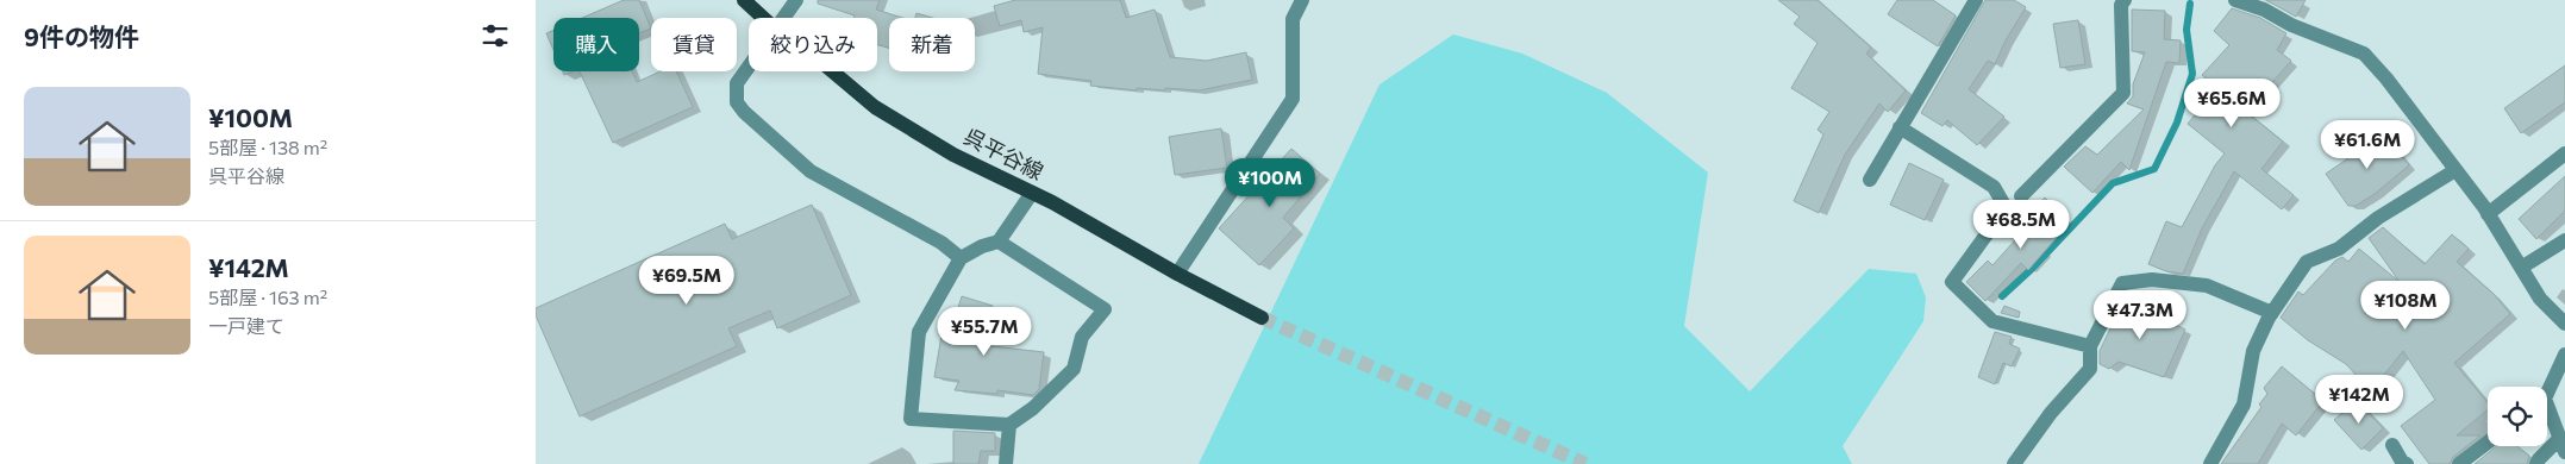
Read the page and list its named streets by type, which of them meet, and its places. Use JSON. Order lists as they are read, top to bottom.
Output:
{
  "streets": {
    "main road": ["呉平谷線"]
  },
  "page": {
    "heading": "9件の物件",
    "chip": [
      "購入",
      "賃貸",
      "絞り込み",
      "新着"
    ],
    "list": [
      {
        "name": "¥100M",
        "note": "5部屋 · 138 m² · 呉平谷線"
      },
      {
        "name": "¥142M",
        "note": "5部屋 · 163 m² · 一戸建て"
      }
    ],
    "price": [
      "¥65.6M",
      "¥61.6M",
      "¥100M",
      "¥68.5M",
      "¥69.5M",
      "¥108M",
      "¥47.3M",
      "¥55.7M",
      "¥142M"
    ]
  }
}
